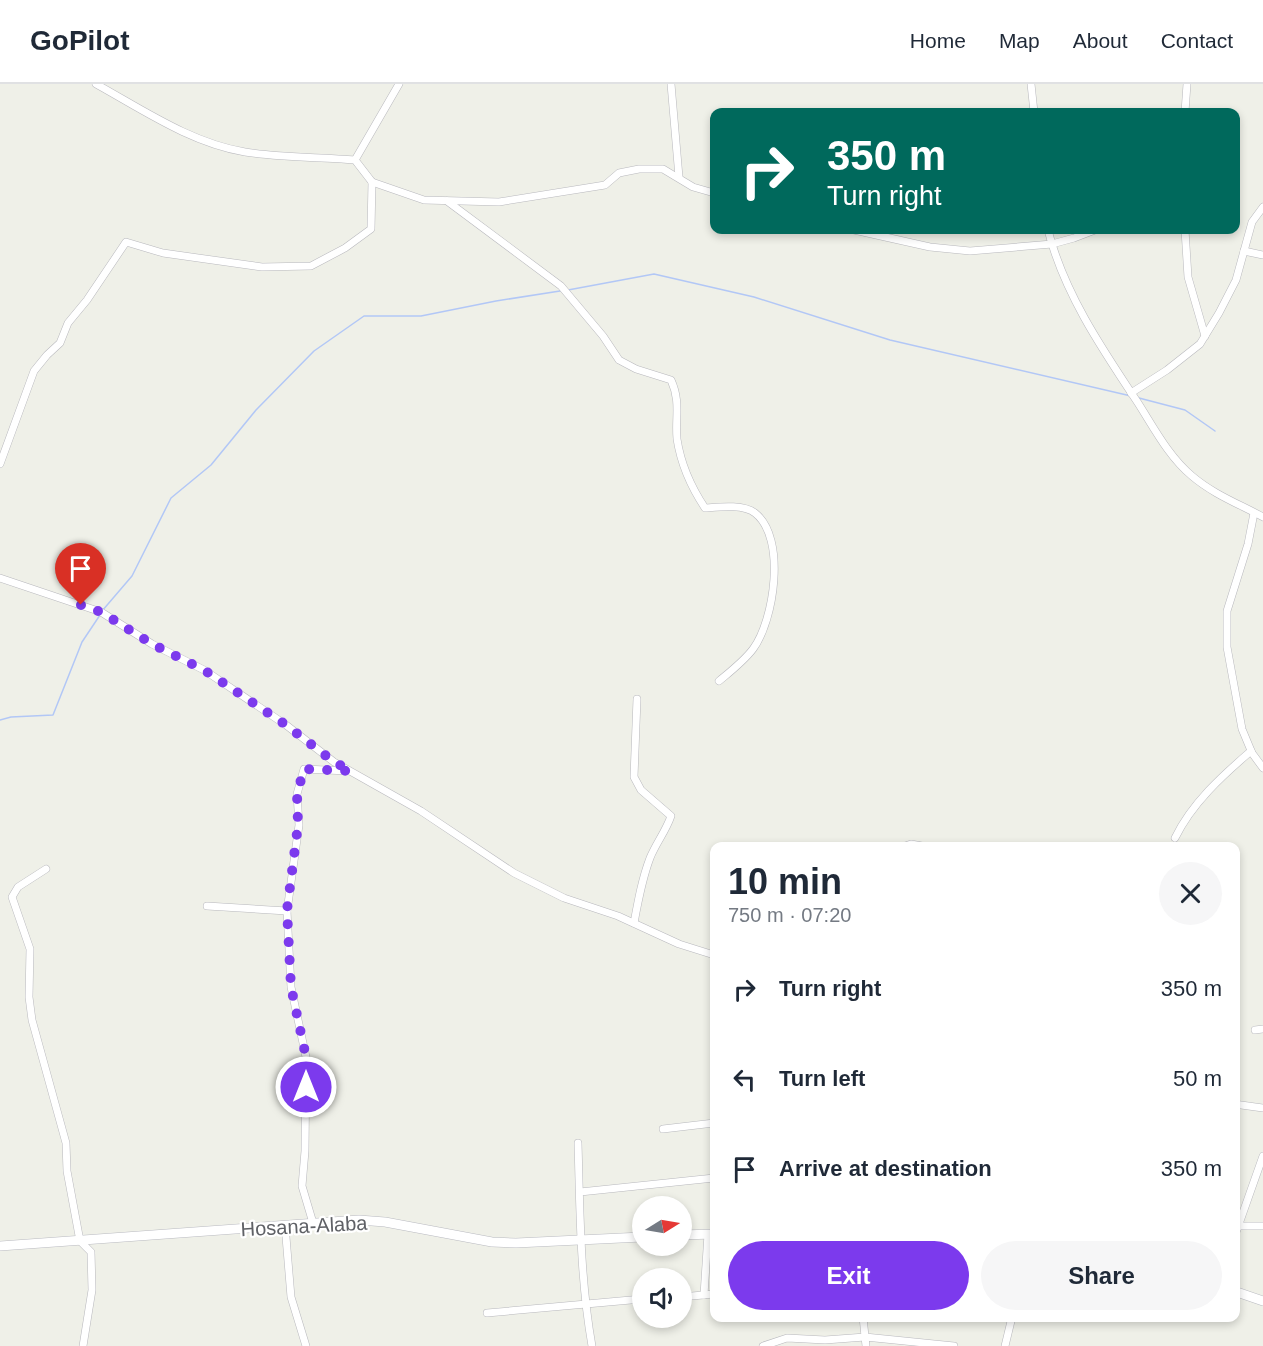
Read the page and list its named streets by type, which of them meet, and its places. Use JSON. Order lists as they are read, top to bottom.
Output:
{
  "streets": {
    "main road": ["Hosana-Alaba"]
  },
  "north": "right",
  "page": {
    "header": "GoPilot",
    "nav": [
      "Home",
      "Map",
      "About",
      "Contact"
    ],
    "turn": ["350 m", "Turn right"],
    "heading": ["10 min", "750 m · 07:20"],
    "list": [
      {
        "name": "Turn right",
        "value": "350 m"
      },
      {
        "name": "Turn left",
        "value": "50 m"
      },
      {
        "name": "Arrive at destination",
        "value": "350 m"
      }
    ],
    "buttons": ["Exit", "Share"]
  }
}
